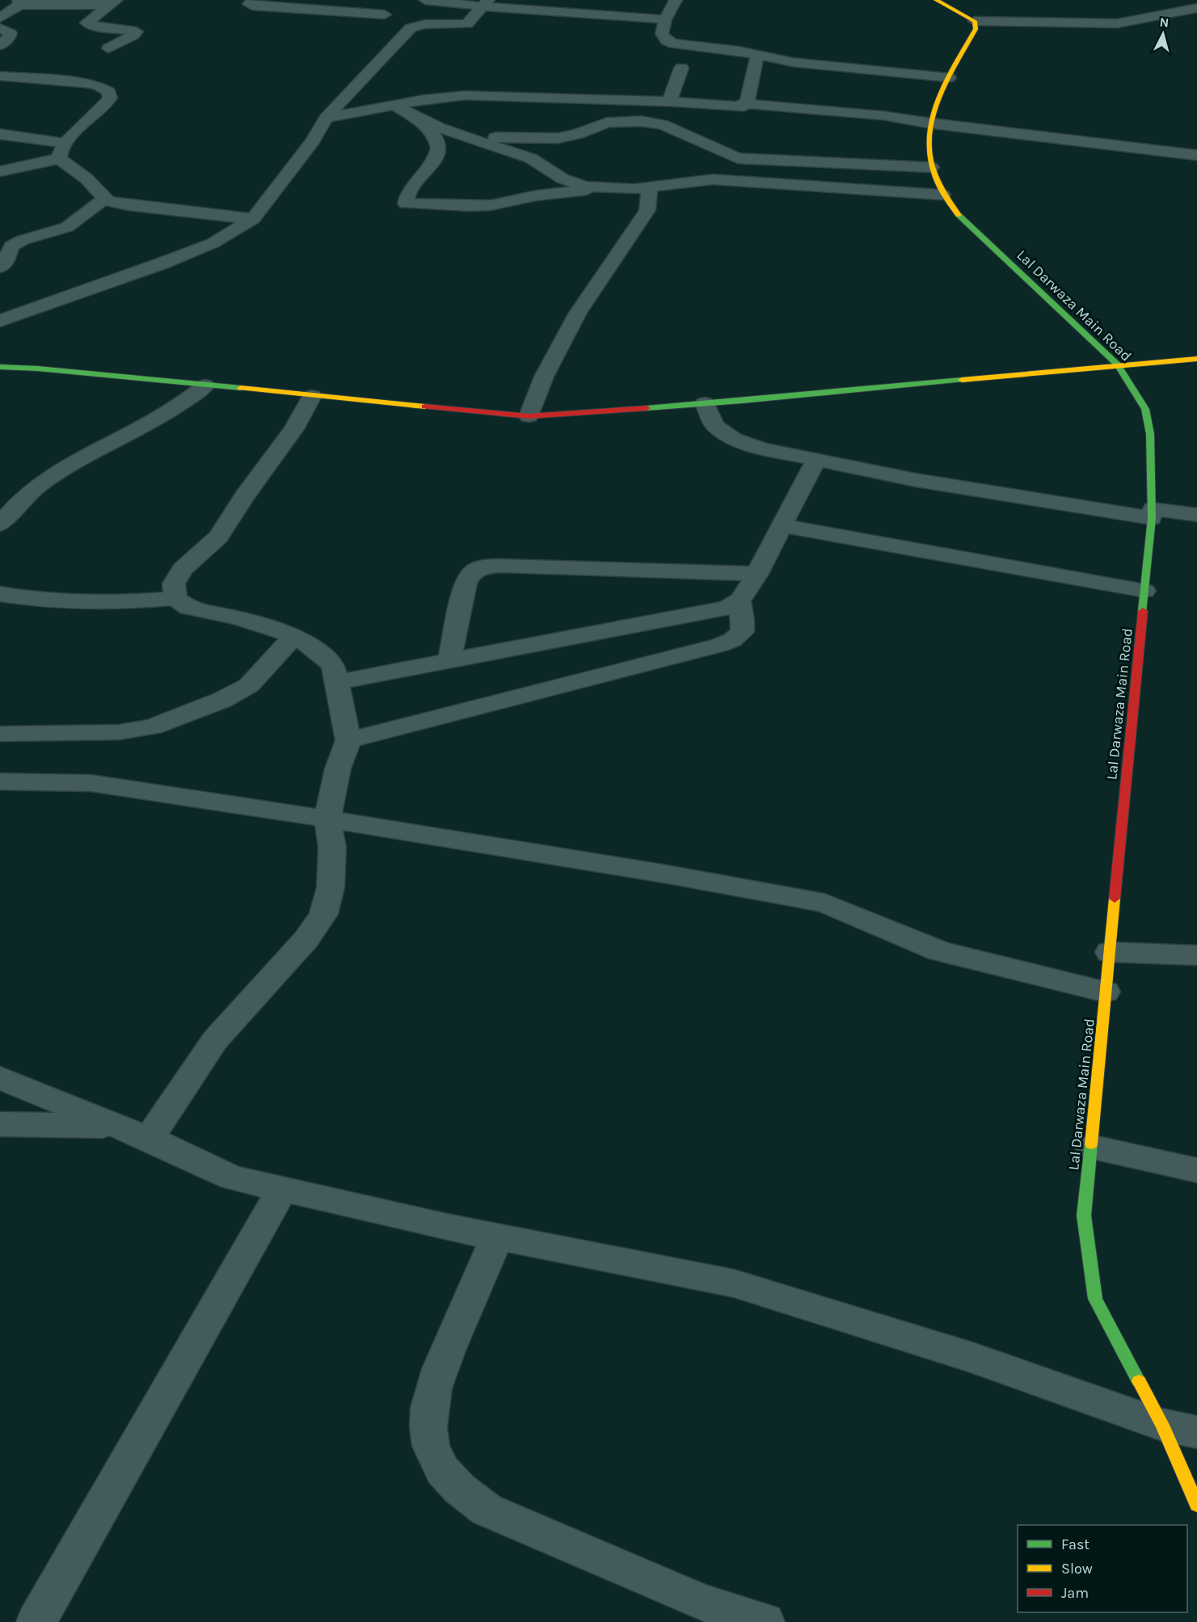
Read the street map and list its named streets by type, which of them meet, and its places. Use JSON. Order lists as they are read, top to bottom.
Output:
{
  "streets": {
    "main road": ["Lal Darwaza Main Road"]
  },
  "legend": ["Fast", "Slow", "Jam"],
  "north": "top"
}
